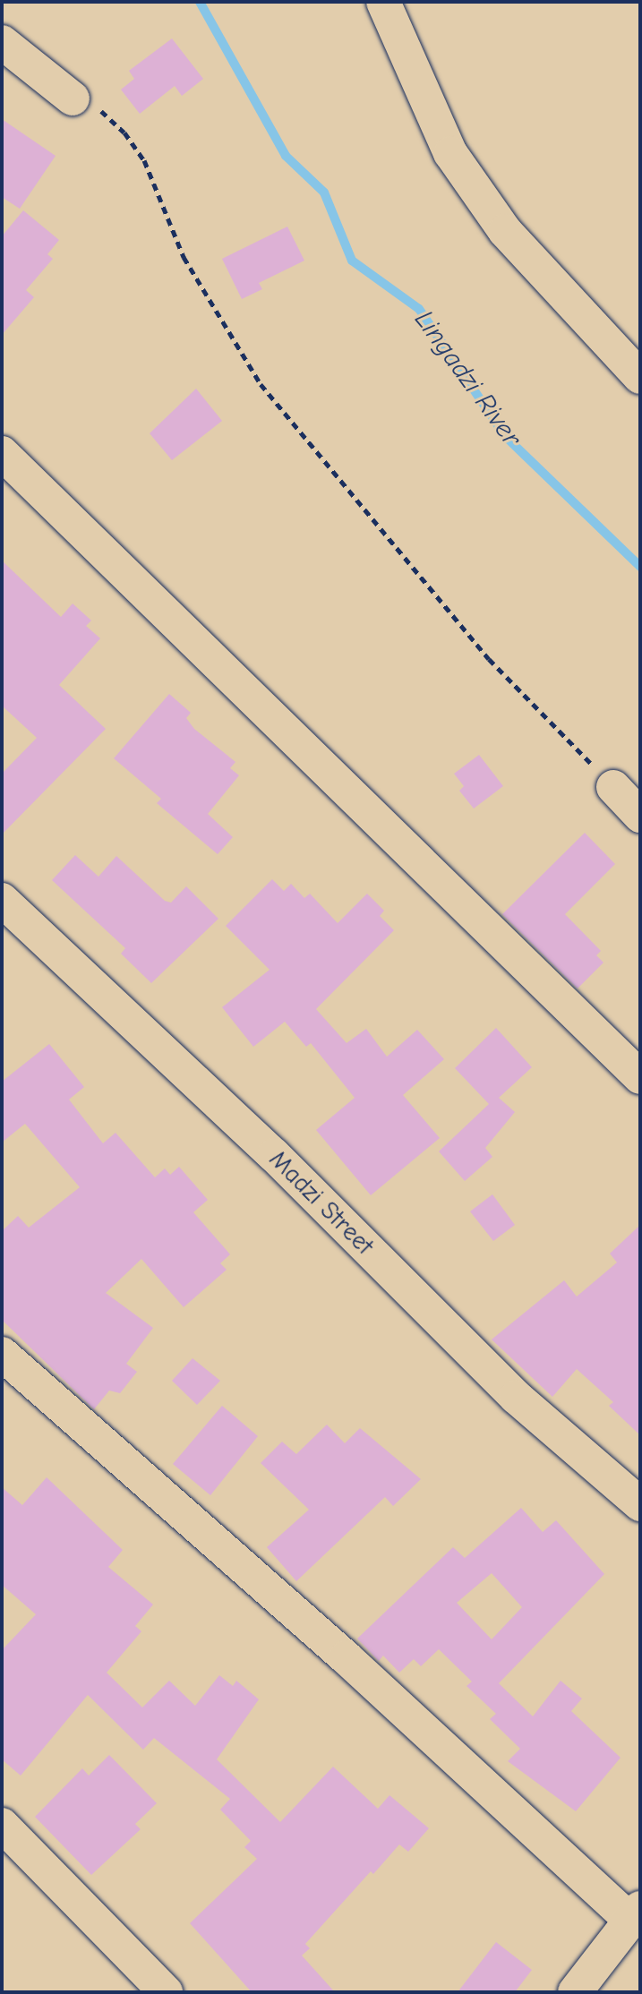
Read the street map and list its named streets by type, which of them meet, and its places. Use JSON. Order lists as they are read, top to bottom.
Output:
{
  "streets": {
    "street": ["Madzi Street"]
  },
  "water": ["Lingadzi River"]
}
